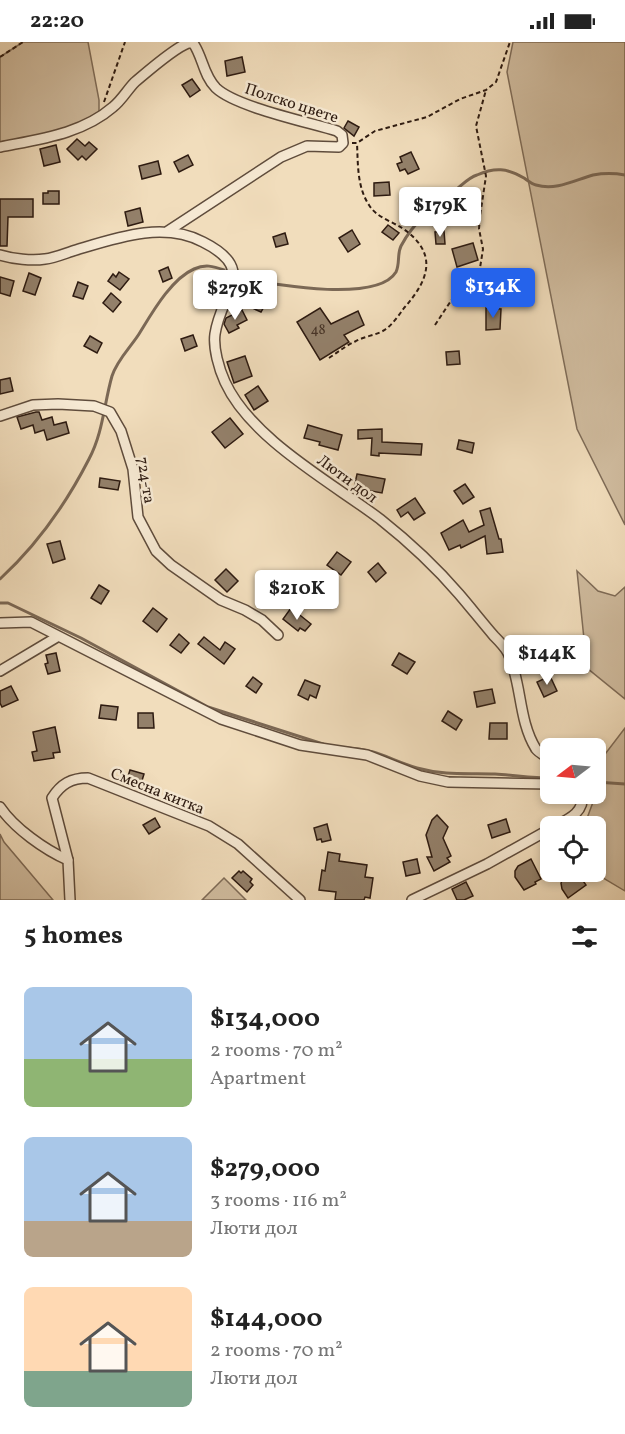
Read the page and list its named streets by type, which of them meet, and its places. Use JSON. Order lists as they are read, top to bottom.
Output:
{
  "streets": {
    "street": [
      "Полско цвете",
      "Люти дол",
      "724-та",
      "Смесна китка"
    ]
  },
  "house_numbers": ["48"],
  "north": "left",
  "page": {
    "status": "22:20",
    "price": [
      "$179K",
      "$134K",
      "$279K",
      "$210K",
      "$144K"
    ],
    "heading": "5 homes",
    "list": [
      {
        "name": "$134,000",
        "note": "2 rooms · 70 m² · Apartment"
      },
      {
        "name": "$279,000",
        "note": "3 rooms · 116 m² · Люти дол"
      },
      {
        "name": "$144,000",
        "note": "2 rooms · 70 m² · Люти дол"
      }
    ]
  }
}
